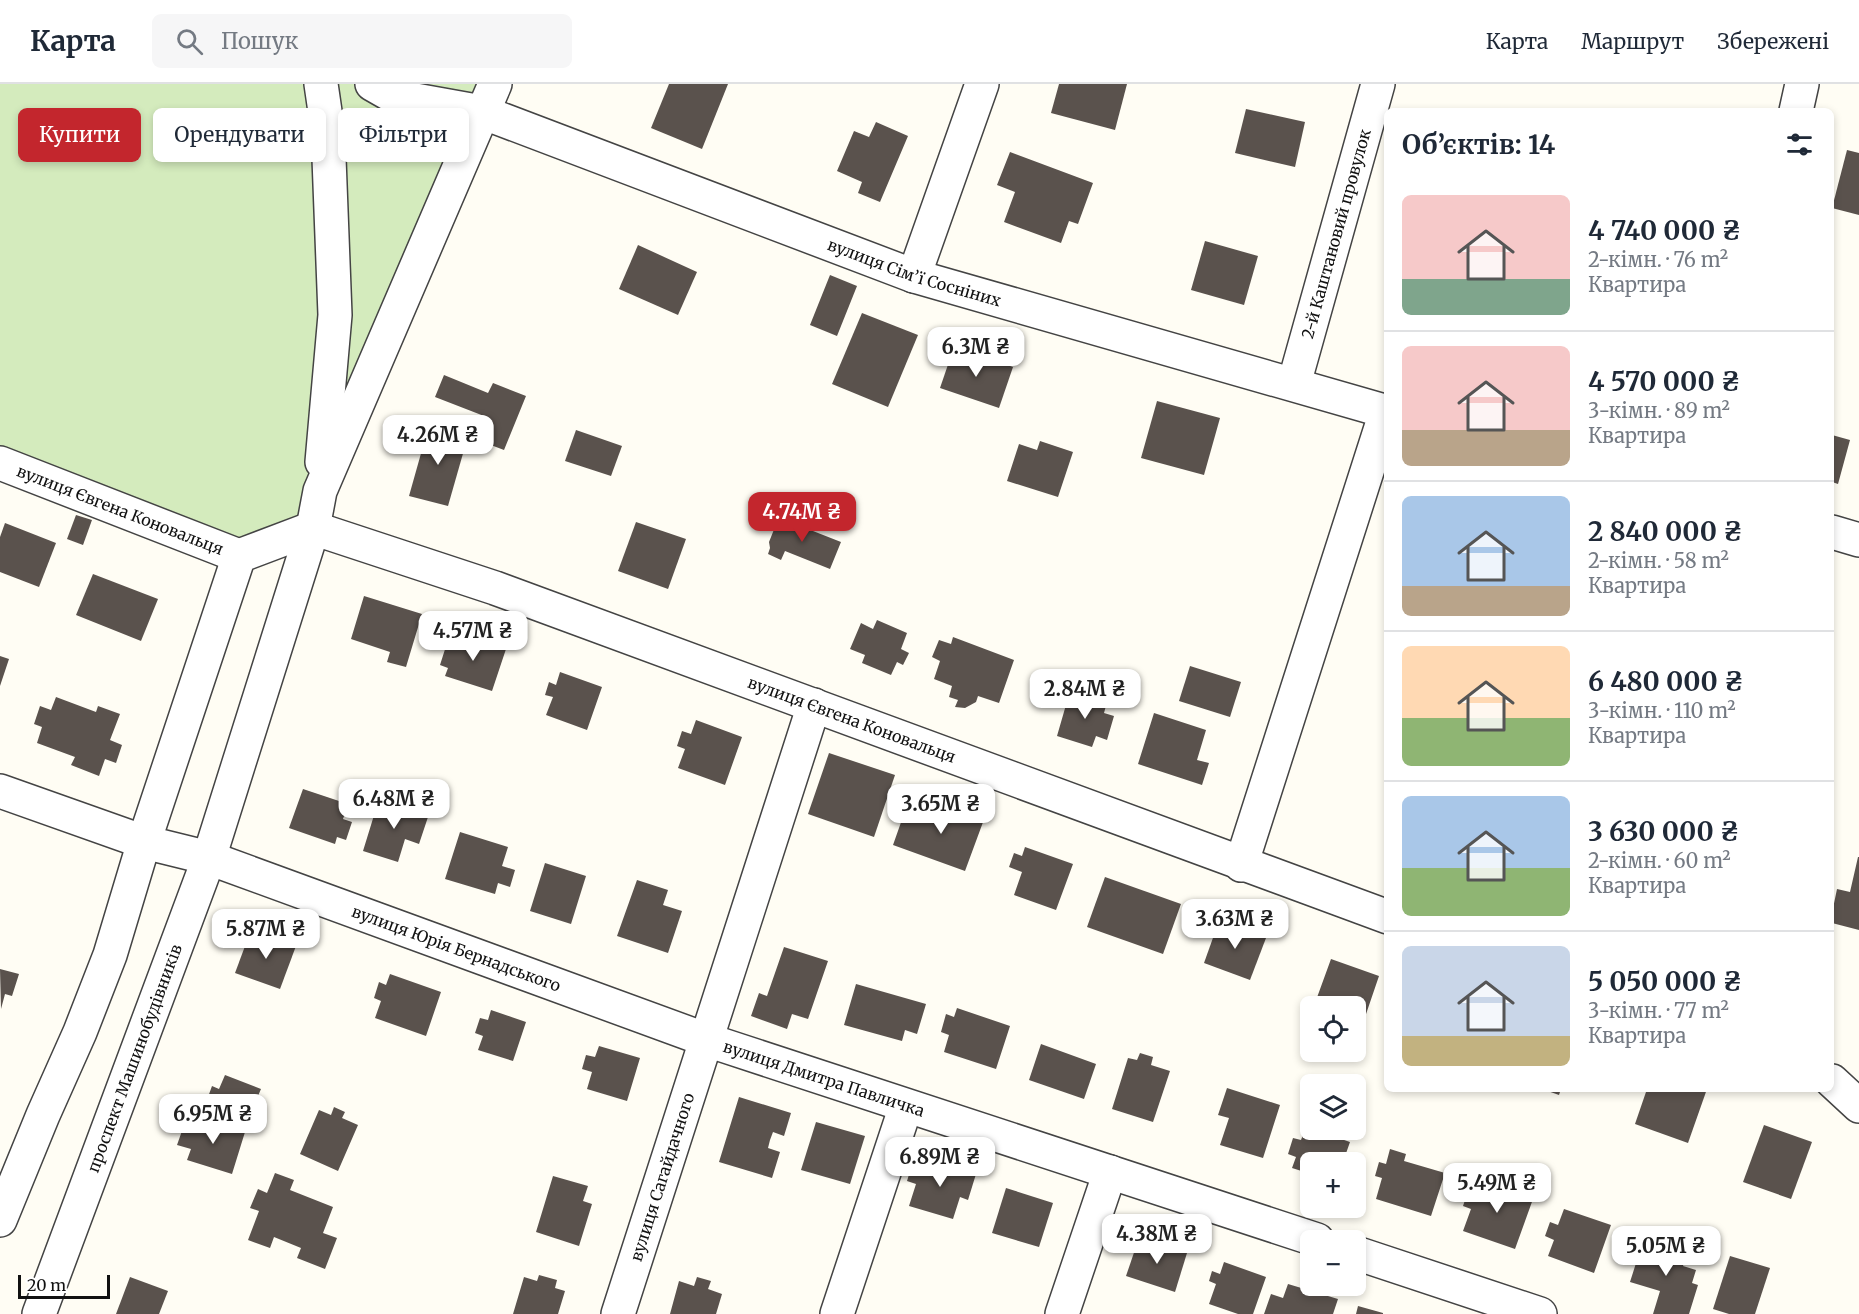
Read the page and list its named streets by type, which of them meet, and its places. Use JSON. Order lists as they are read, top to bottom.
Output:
{
  "streets": {
    "street": [
      "2-й Каштановий провулок",
      "вулиця Сім’ї Сосніних",
      "вулиця Євгена Коновальця",
      "вулиця Юрія Бернадського",
      "проспект Машинобудівників",
      "вулиця Дмитра Павличка",
      "вулиця Сагайдачного"
    ]
  },
  "crossings": [
    ["2-й Каштановий провулок", "вулиця Сім’ї Сосніних"],
    ["вулиця Сім’ї Сосніних", "проспект Машинобудівників"],
    ["вулиця Євгена Коновальця", "проспект Машинобудівників"],
    ["вулиця Євгена Коновальця", "вулиця Сагайдачного"],
    ["вулиця Юрія Бернадського", "проспект Машинобудівників"],
    ["вулиця Юрія Бернадського", "вулиця Дмитра Павличка"],
    ["вулиця Юрія Бернадського", "вулиця Сагайдачного"],
    ["вулиця Дмитра Павличка", "вулиця Сагайдачного"]
  ],
  "scale_bar": "20 m",
  "page": {
    "header": "Карта",
    "search": "Пошук",
    "nav": ["Карта", "Маршрут", "Збережені"],
    "chip": ["Купити", "Орендувати", "Фільтри"],
    "heading": "Об’єктів: 14",
    "list": [
      {
        "name": "4 740 000 ₴",
        "note": "2-кімн. · 76 m² · Квартира"
      },
      {
        "name": "4 570 000 ₴",
        "note": "3-кімн. · 89 m² · Квартира"
      },
      {
        "name": "2 840 000 ₴",
        "note": "2-кімн. · 58 m² · Квартира"
      },
      {
        "name": "6 480 000 ₴",
        "note": "3-кімн. · 110 m² · Квартира"
      },
      {
        "name": "3 630 000 ₴",
        "note": "2-кімн. · 60 m² · Квартира"
      },
      {
        "name": "5 050 000 ₴",
        "note": "3-кімн. · 77 m² · Квартира"
      }
    ],
    "price": [
      "6.3M ₴",
      "4.26M ₴",
      "4.74M ₴",
      "4.57M ₴",
      "2.84M ₴",
      "6.48M ₴",
      "3.65M ₴",
      "3.63M ₴",
      "5.87M ₴",
      "6.95M ₴",
      "6.89M ₴",
      "5.49M ₴",
      "4.38M ₴",
      "5.05M ₴"
    ],
    "map_buttons": ["+", "−"],
    "scale": "20 m"
  }
}
